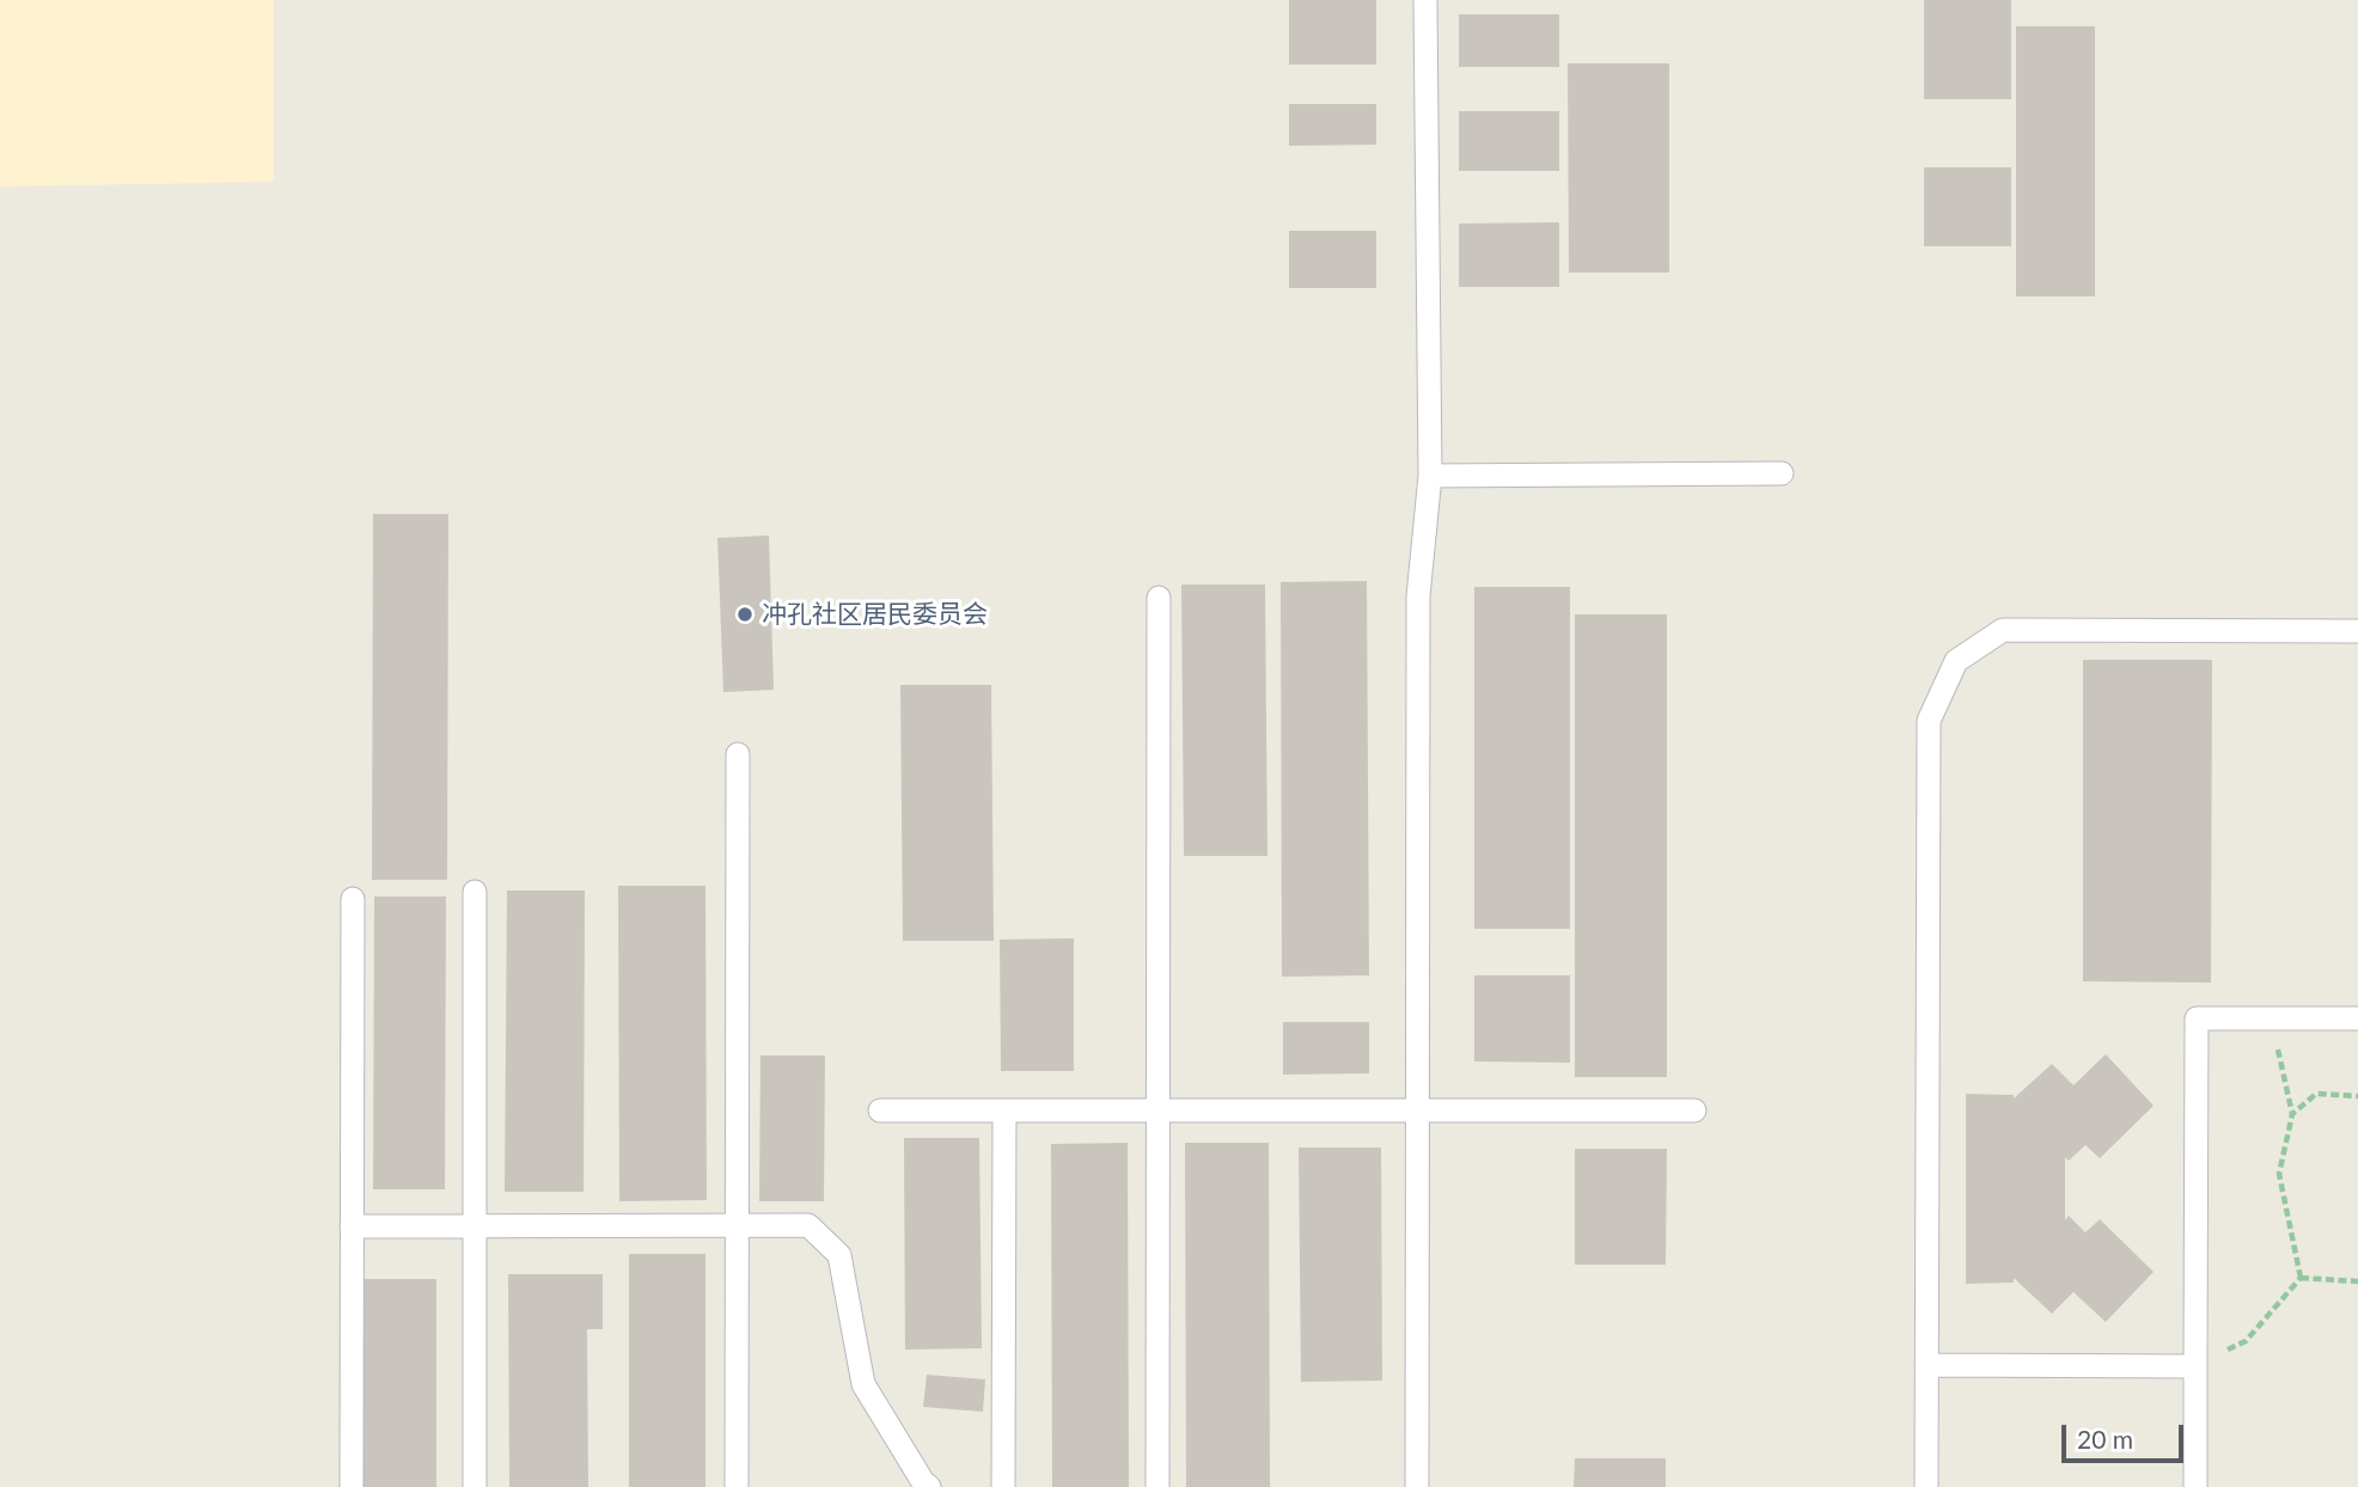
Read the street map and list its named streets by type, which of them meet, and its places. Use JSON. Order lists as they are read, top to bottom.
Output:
{
  "places": ["冲孔社区居民委员会"],
  "scale_bar": "20 m"
}
